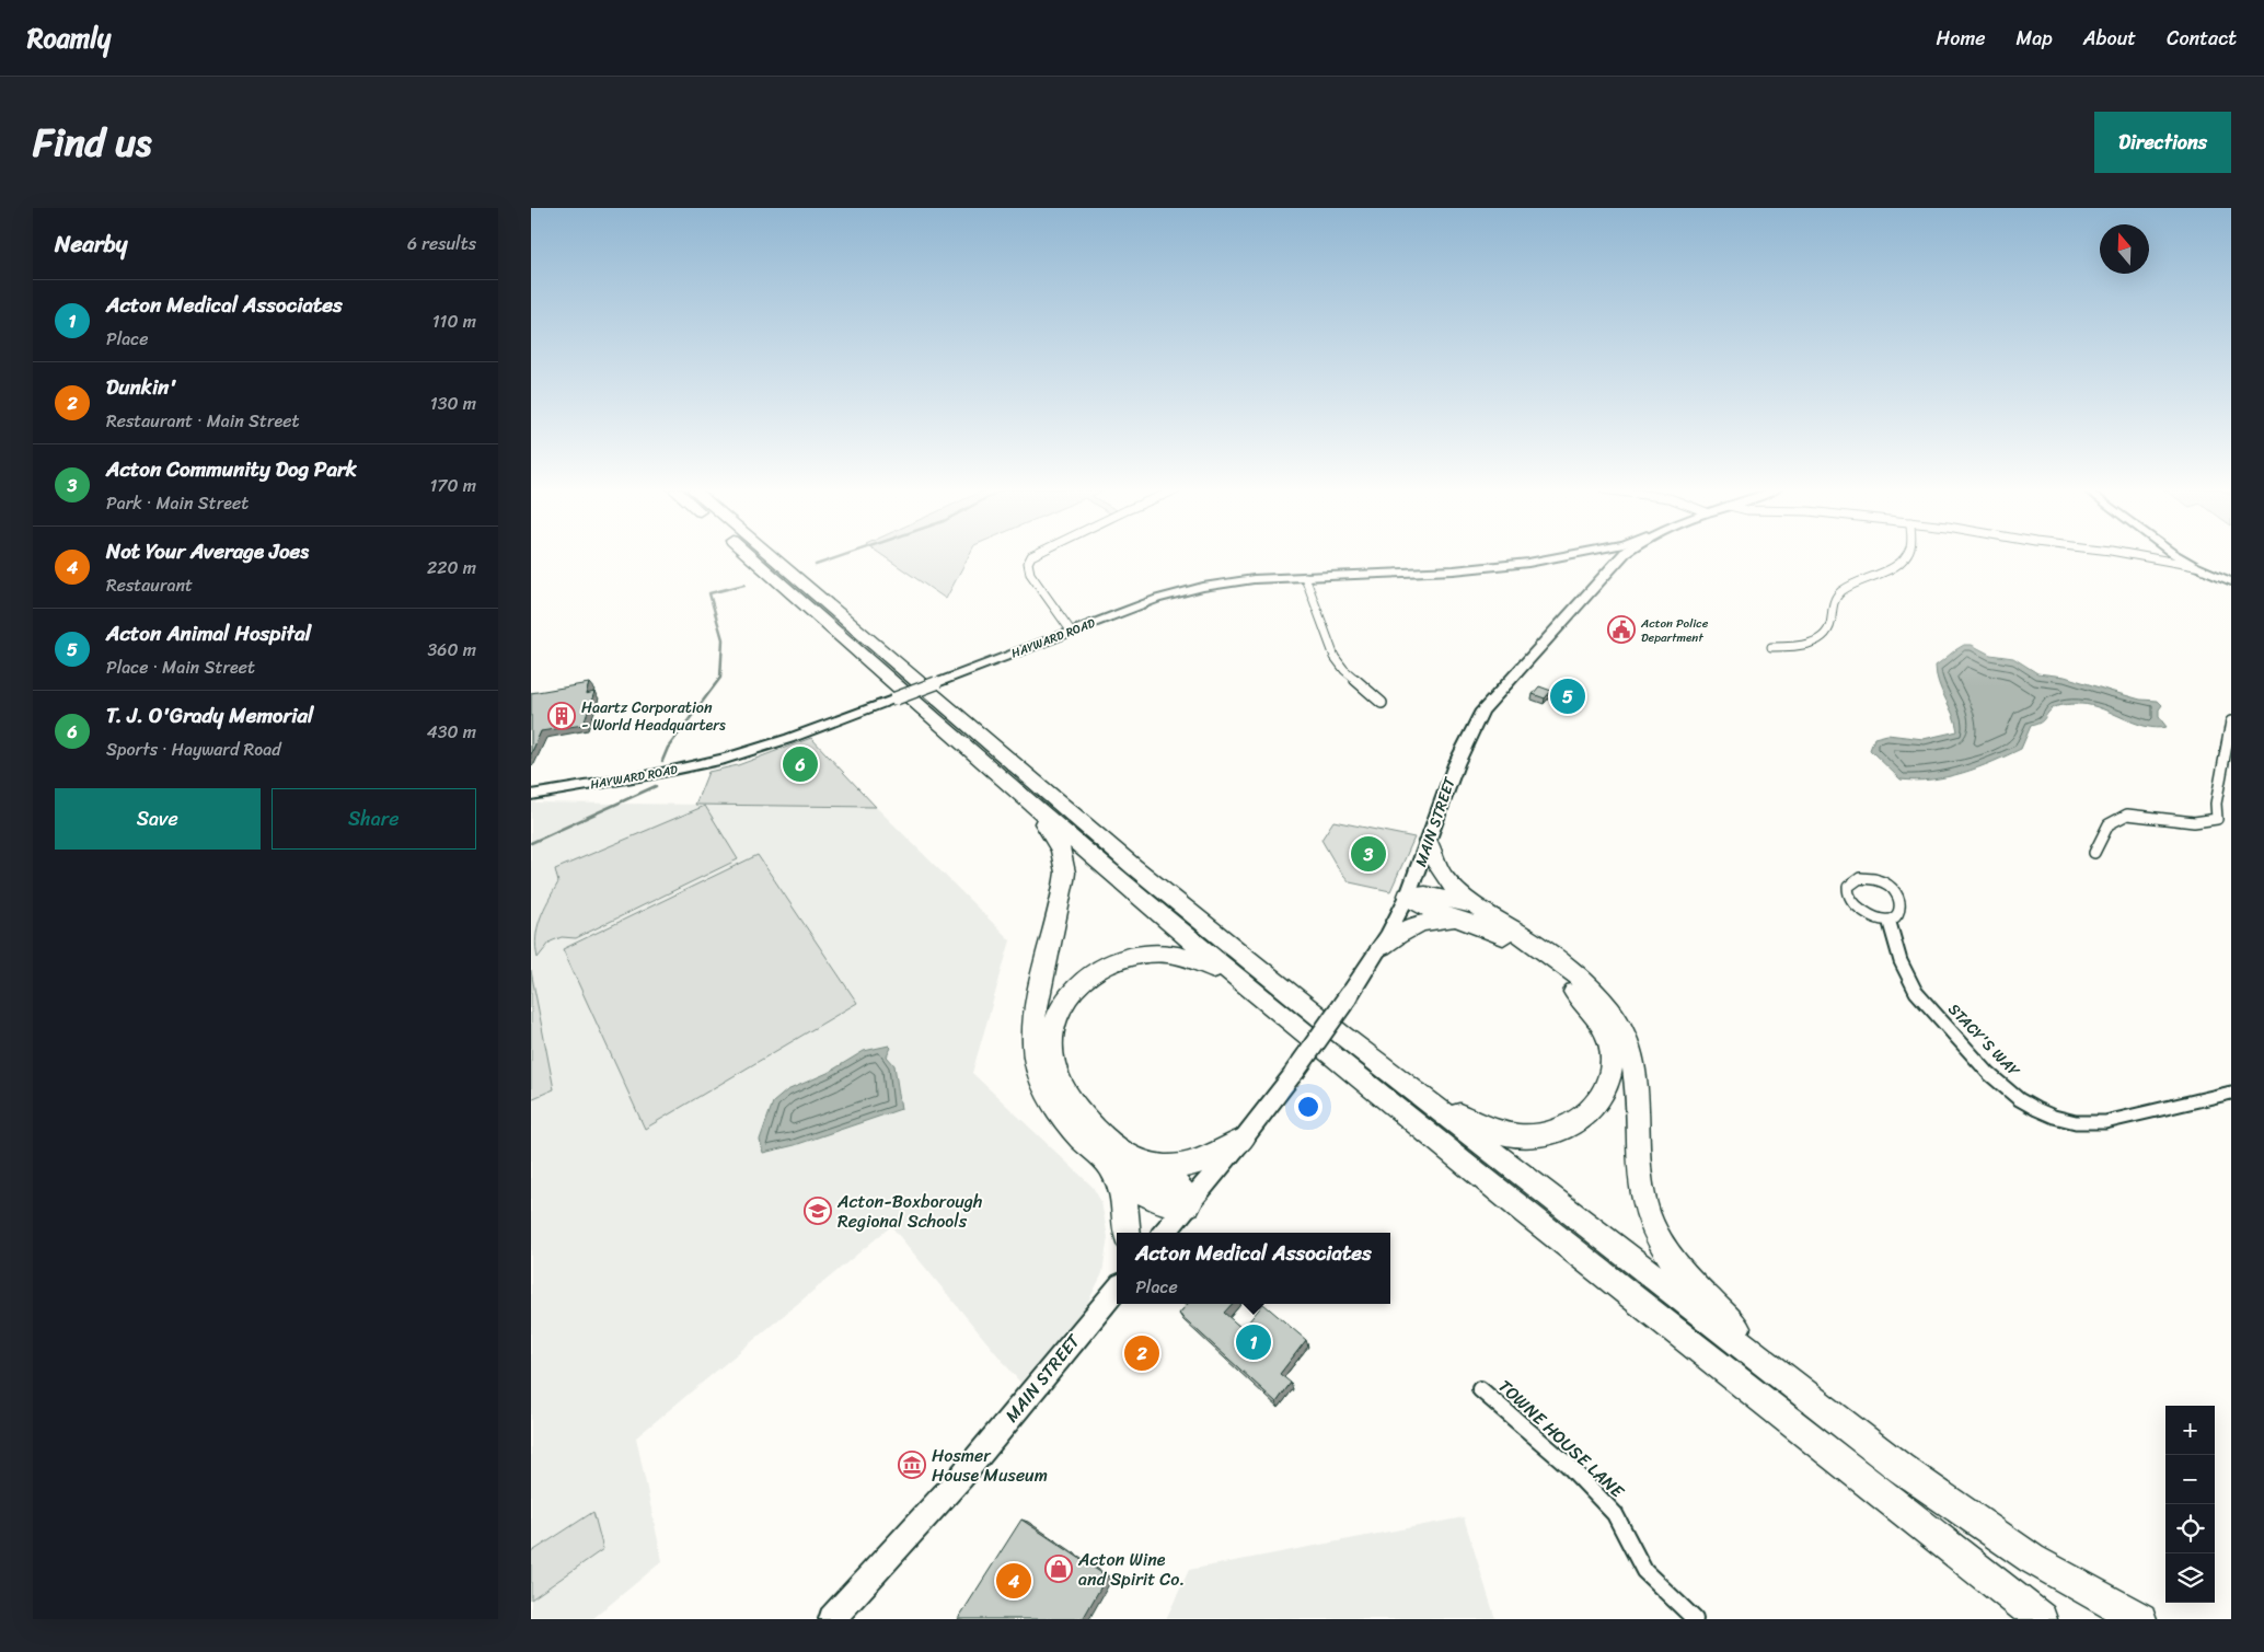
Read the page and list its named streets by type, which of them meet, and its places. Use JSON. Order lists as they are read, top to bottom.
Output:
{
  "streets": {
    "main road": ["MAIN STREET"],
    "street": ["HAYWARD ROAD", "STACY'S WAY", "TOWNE HOUSE LANE"]
  },
  "places": {
    "public building": ["Acton Police Department"],
    "building": ["Haartz Corporation - World Headquarters"],
    "school or university": ["Acton-Boxborough Regional Schools"],
    "museum": ["Hosmer House Museum"],
    "shop": ["Acton Wine and Spirit Co."]
  },
  "north": "top",
  "page": {
    "header": "Roamly",
    "nav": [
      "Home",
      "Map",
      "About",
      "Contact"
    ],
    "title": "Find us",
    "buttons": [
      "Directions",
      ["Save", "Share"]
    ],
    "heading": ["Nearby", "6 results"],
    "list": [
      {
        "mark": "1",
        "name": "Acton Medical Associates",
        "note": "Place",
        "value": "110 m"
      },
      {
        "mark": "2",
        "name": "Dunkin'",
        "note": "Restaurant · Main Street",
        "value": "130 m"
      },
      {
        "mark": "3",
        "name": "Acton Community Dog Park",
        "note": "Park · Main Street",
        "value": "170 m"
      },
      {
        "mark": "4",
        "name": "Not Your Average Joes",
        "note": "Restaurant",
        "value": "220 m"
      },
      {
        "mark": "5",
        "name": "Acton Animal Hospital",
        "note": "Place · Main Street",
        "value": "360 m"
      },
      {
        "mark": "6",
        "name": "T. J. O'Grady Memorial",
        "note": "Sports · Hayward Road",
        "value": "430 m"
      }
    ],
    "pins": [
      "5",
      "6",
      "3",
      "1",
      "2",
      "4"
    ],
    "popup": ["Acton Medical Associates", "Place"],
    "map_buttons": ["+", "−"]
  }
}
